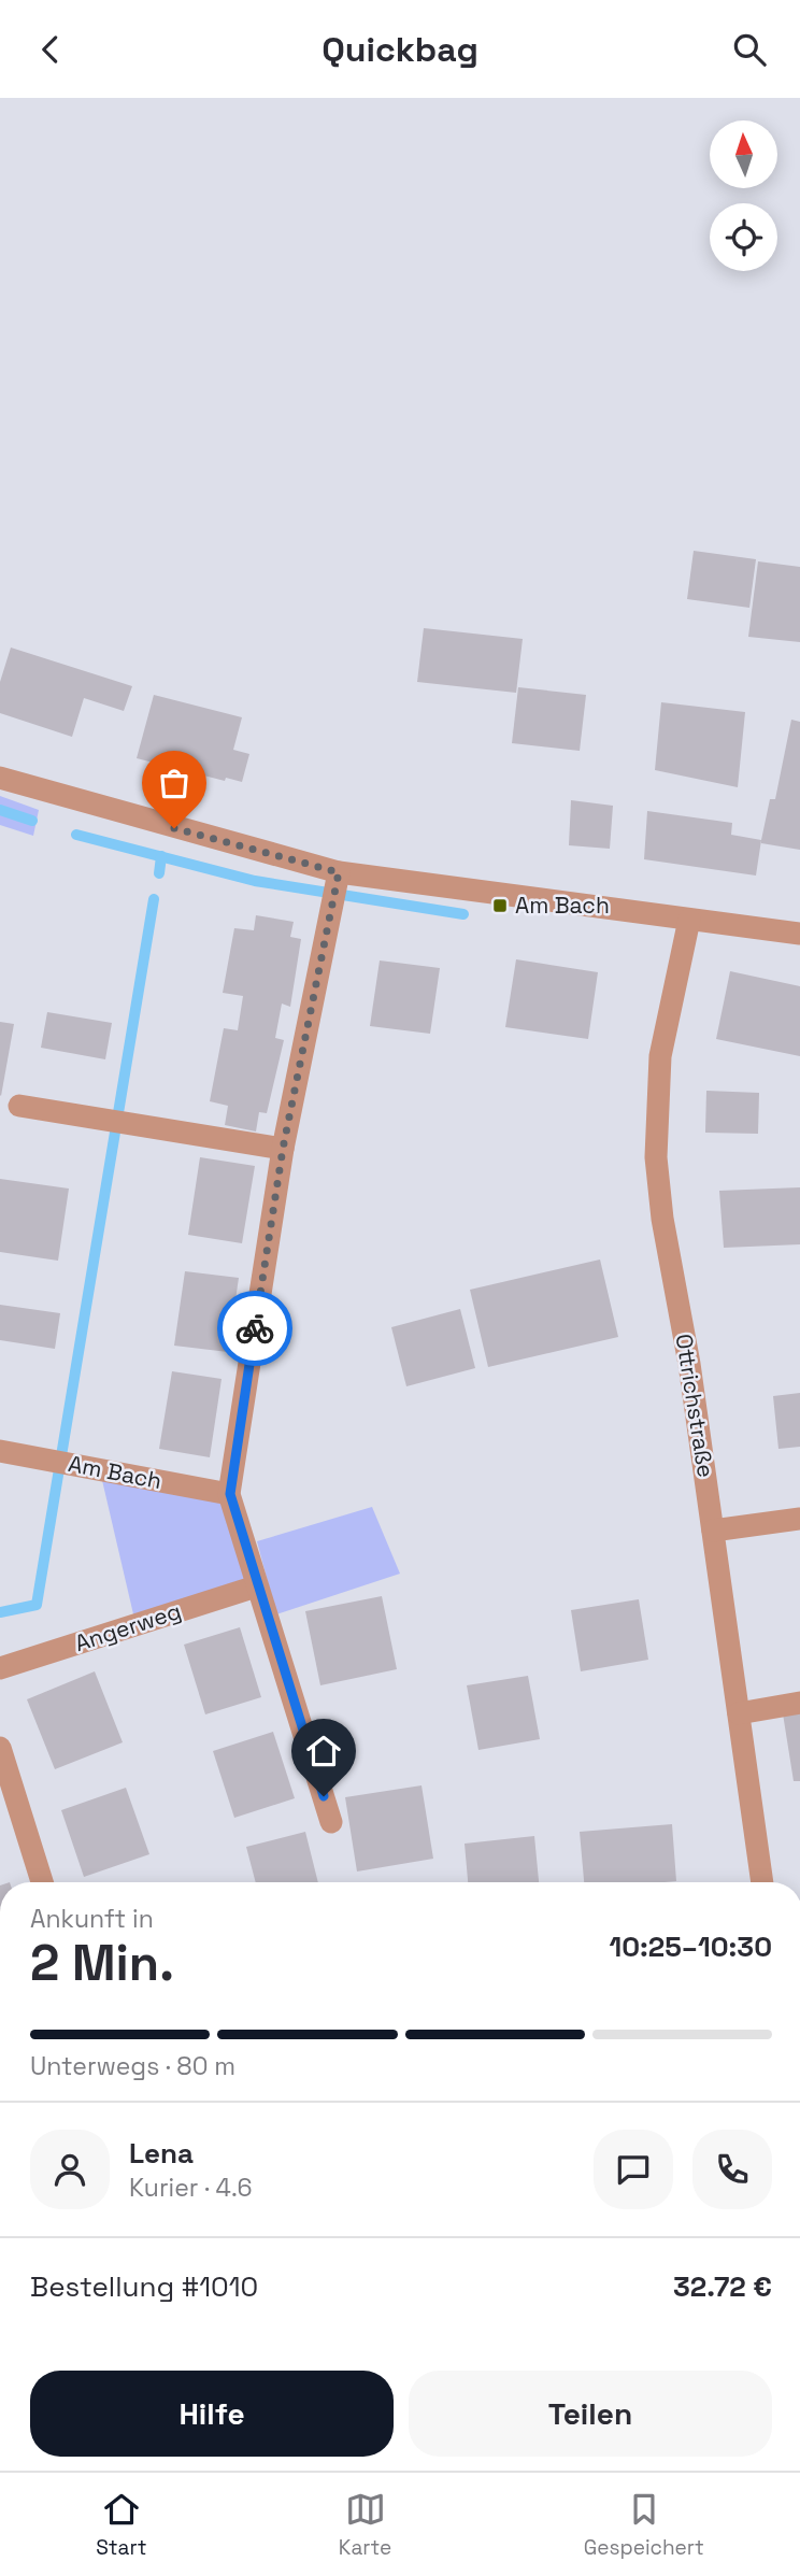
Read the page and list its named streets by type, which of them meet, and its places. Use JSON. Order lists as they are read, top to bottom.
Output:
{
  "streets": {
    "street": ["Ottrichstraße", "Am Bach", "Angerweg"]
  },
  "places": {
    "transit": ["Am Bach"]
  },
  "north": "top",
  "page": {
    "header": "Quickbag",
    "heading": ["2 Min.", "Ankunft in", "10:25–10:30"],
    "panel": [
      "Lena",
      "Kurier · 4.6",
      "Bestellung #1010",
      "32.72 €"
    ],
    "bar": "Unterwegs · 80 m",
    "buttons": ["Hilfe", "Teilen"],
    "tabs": ["Start", "Karte", "Gespeichert"]
  }
}
